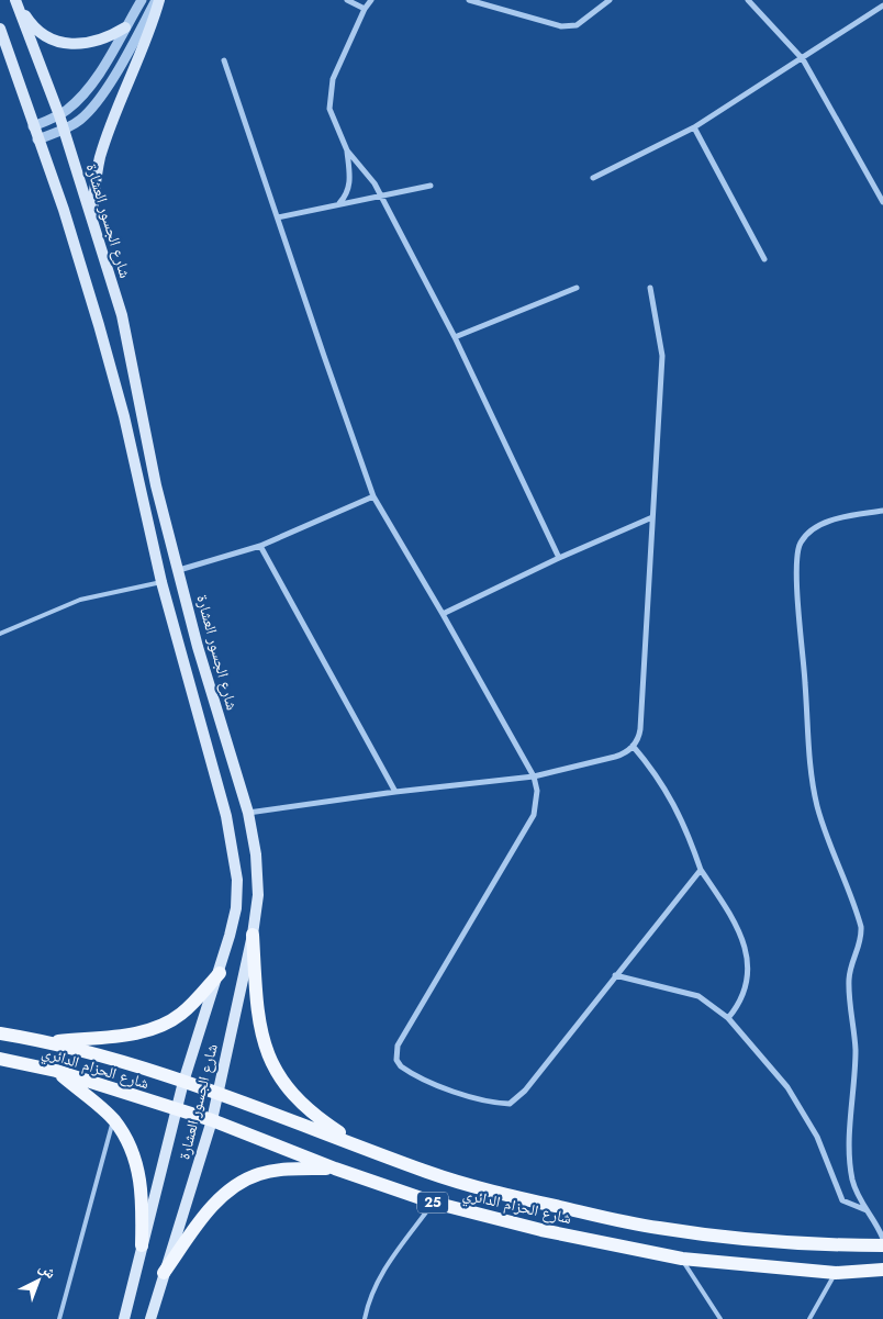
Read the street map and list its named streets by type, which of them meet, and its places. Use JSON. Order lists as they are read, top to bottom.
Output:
{
  "streets": {
    "main road": ["شارع الجسور العشارة", "شارع الحزام الدائري", "25"]
  },
  "crossings": [
    ["شارع الجسور العشارة", "شارع الحزام الدائري"]
  ],
  "north": "top right"
}
